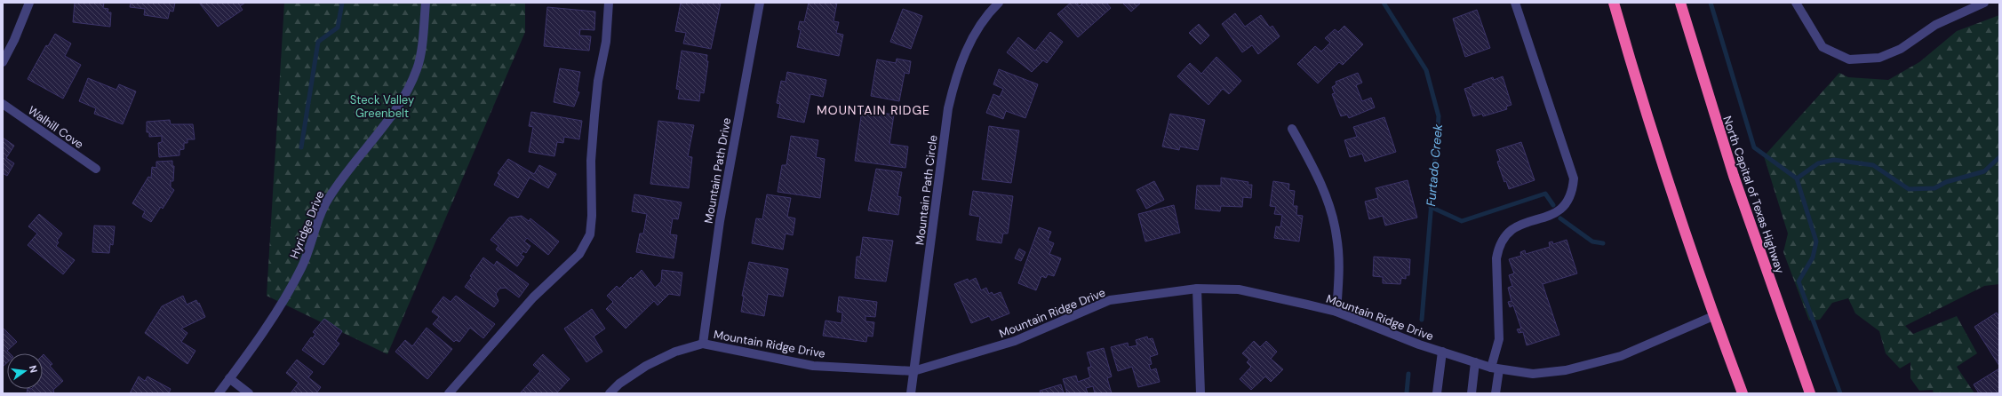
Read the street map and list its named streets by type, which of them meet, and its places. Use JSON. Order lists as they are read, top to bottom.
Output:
{
  "streets": {
    "highway": ["North Capital of Texas Highway"],
    "street": [
      "Walhill Cove",
      "Mountain Path Drive",
      "Mountain Path Circle",
      "Hyridge Drive",
      "Mountain Ridge Drive"
    ]
  },
  "crossings": [
    ["Mountain Path Drive", "Mountain Ridge Drive"],
    ["Mountain Path Circle", "Mountain Ridge Drive"]
  ],
  "districts": ["MOUNTAIN RIDGE"],
  "water": ["Furtado Creek"],
  "parks": ["Steck Valley Greenbelt"],
  "north": "right"
}
